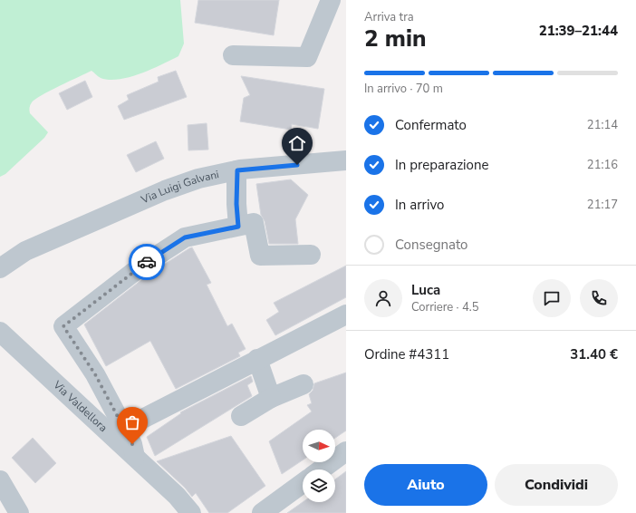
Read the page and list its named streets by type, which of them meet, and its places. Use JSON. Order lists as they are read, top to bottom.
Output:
{
  "streets": {
    "street": ["Via Luigi Galvani", "Via Valdellora"]
  },
  "north": "right",
  "page": {
    "heading": ["2 min", "Arriva tra", "21:39–21:44"],
    "panel": [
      "Luca",
      "Corriere · 4.5",
      "Ordine #4311",
      "31.40 €"
    ],
    "bar": "In arrivo · 70 m",
    "list": [
      ["Confermato", "21:14"],
      ["In preparazione", "21:16"],
      ["In arrivo", "21:17"],
      "Consegnato"
    ],
    "buttons": ["Aiuto", "Condividi"]
  }
}
